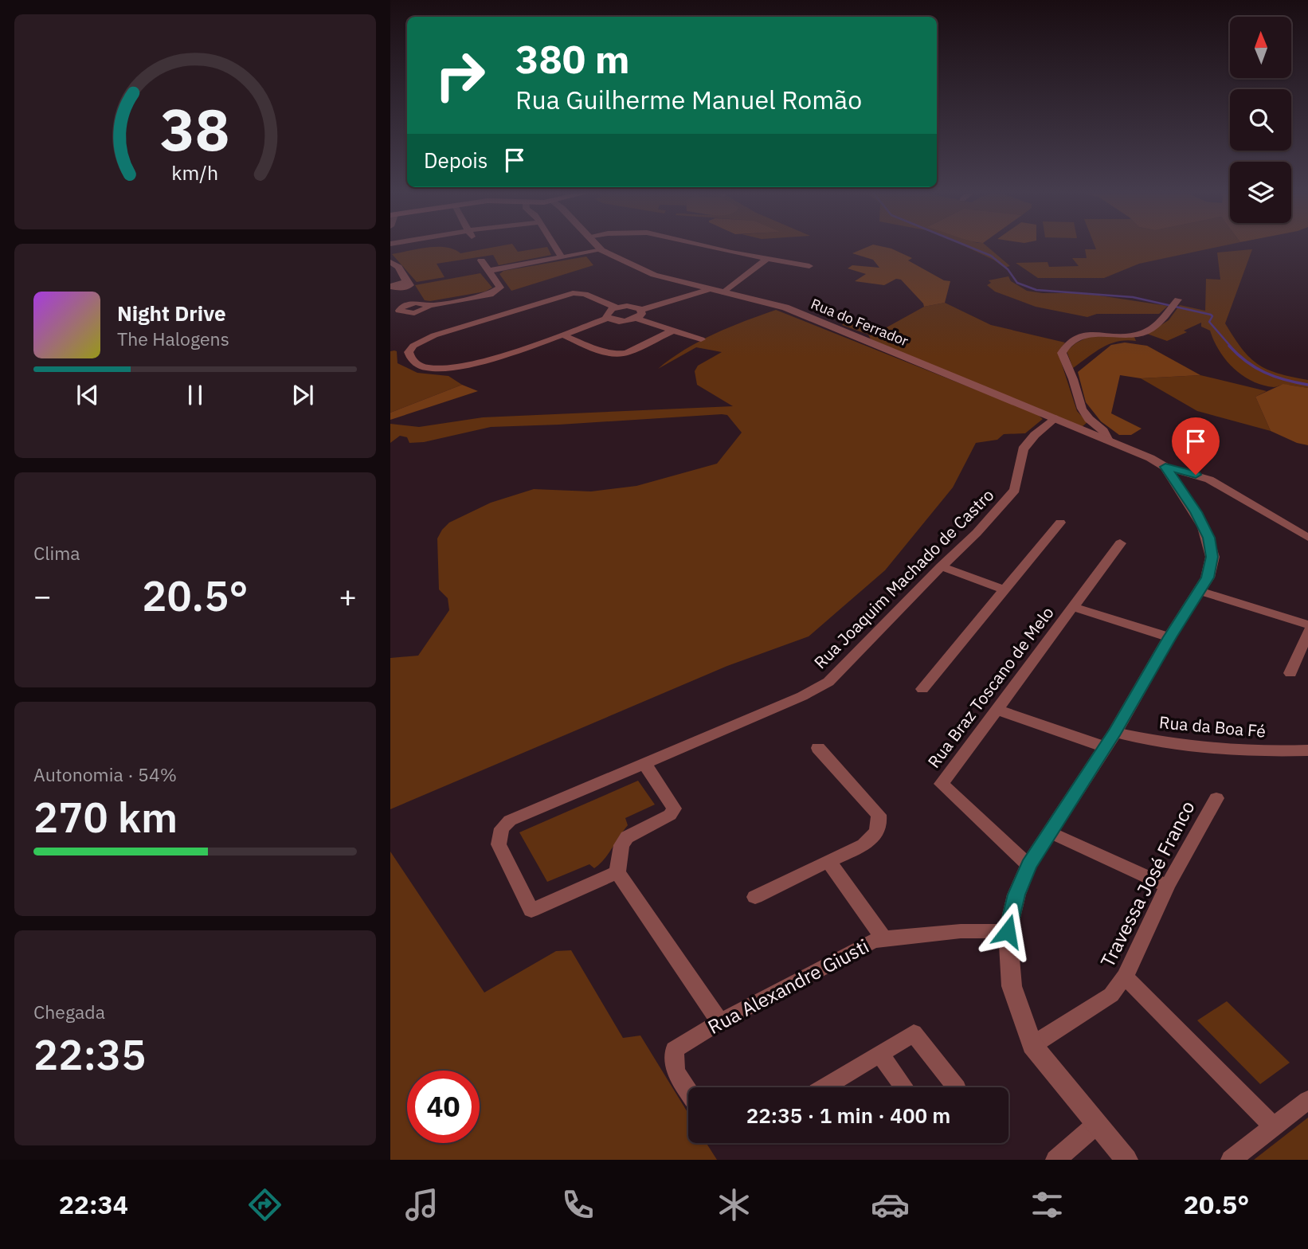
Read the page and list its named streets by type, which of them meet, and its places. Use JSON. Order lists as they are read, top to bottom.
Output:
{
  "streets": {
    "street": [
      "Rua do Ferrador",
      "Rua Joaquim Machado de Castro",
      "Rua Braz Toscano de Melo",
      "Rua da Boa Fé",
      "Travessa José Franco",
      "Rua Alexandre Giusti"
    ]
  },
  "crossings": [
    ["Rua do Ferrador", "Rua Joaquim Machado de Castro"]
  ],
  "north": "top",
  "page": {
    "turn": ["380 m", "Rua Guilherme Manuel Romão"],
    "then": "Depois",
    "song": ["Night Drive", "The Halogens"],
    "tile": [
      "Clima",
      ["Autonomia · 54%", "270 km"],
      ["Chegada", "22:35"]
    ],
    "heat": ["−", "20.5°", "+"],
    "limit": "40",
    "trip": "22:35 · 1 min · 400 m",
    "tabs": ["22:34", "20.5°"],
    "gauge": ["38", "km/h"]
  }
}
